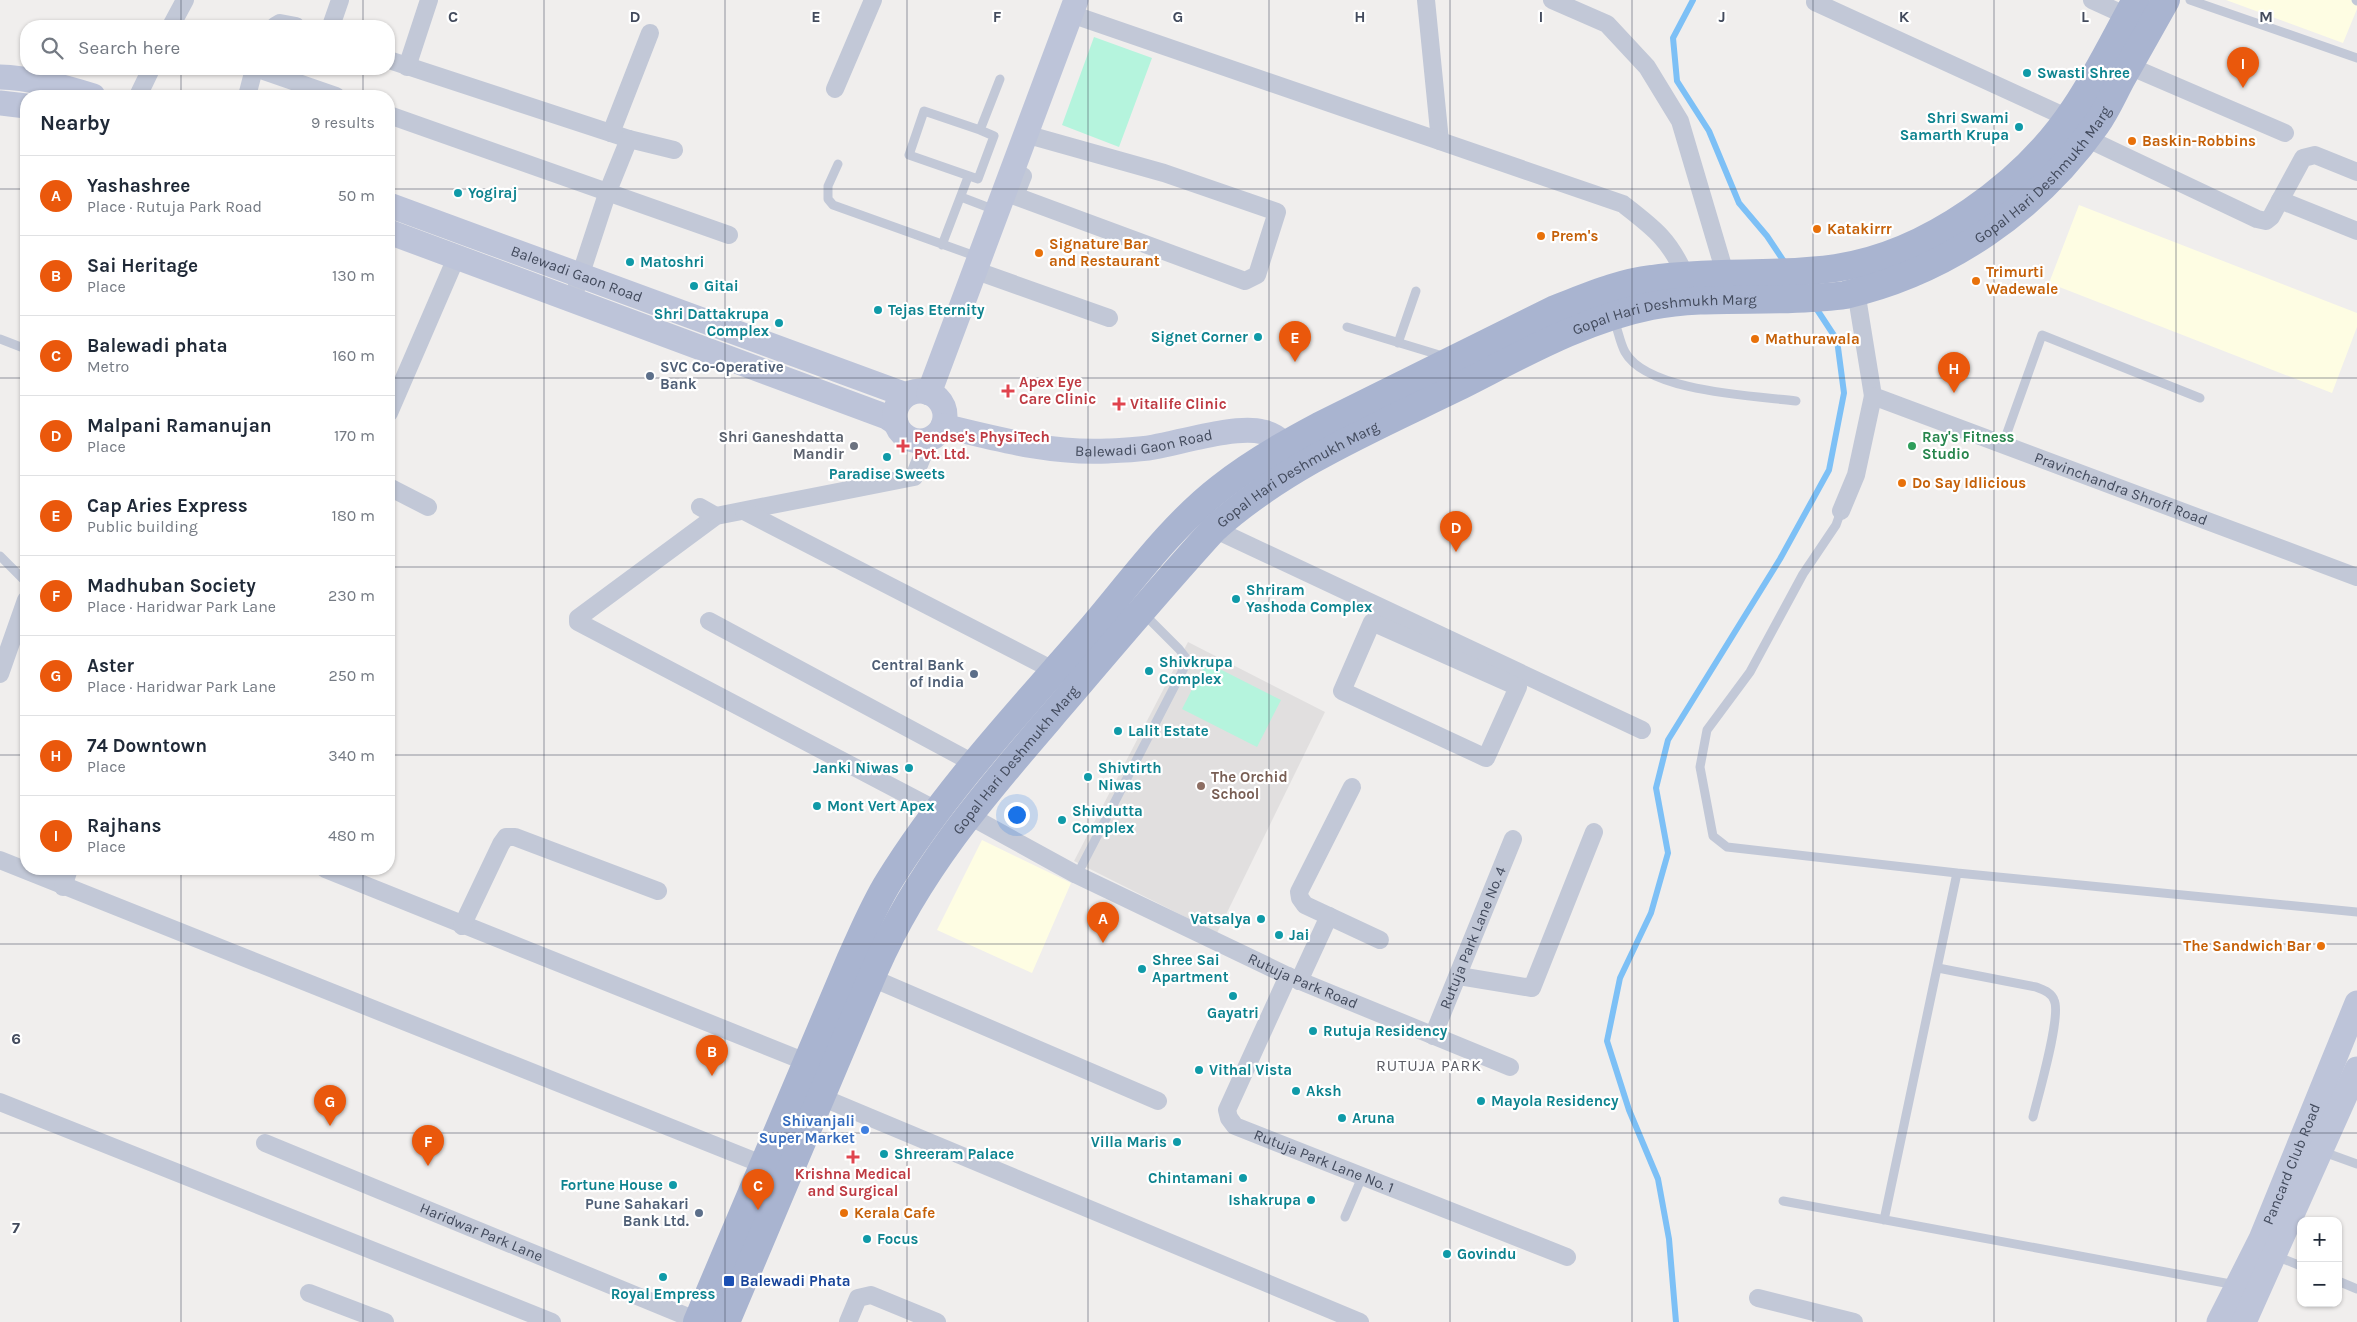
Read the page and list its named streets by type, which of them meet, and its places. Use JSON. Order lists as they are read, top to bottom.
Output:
{
  "streets": {
    "main road": ["Gopal Hari Deshmukh Marg", "Balewadi Gaon Road", "Pancard Club Road"],
    "street": [
      "Pravinchandra Shroff Road",
      "Rutuja Park Lane No. 4",
      "Rutuja Park Road",
      "Rutuja Park Lane No. 1",
      "Haridwar Park Lane"
    ]
  },
  "crossings": [
    ["Gopal Hari Deshmukh Marg", "Balewadi Gaon Road"],
    ["Gopal Hari Deshmukh Marg", "Rutuja Park Road"],
    ["Gopal Hari Deshmukh Marg", "Haridwar Park Lane"],
    ["Rutuja Park Lane No. 4", "Rutuja Park Road"],
    ["Rutuja Park Road", "Rutuja Park Lane No. 1"]
  ],
  "districts": ["RUTUJA PARK"],
  "places": {
    "other": [
      "Swasti Shree",
      "Shri Swami Samarth Krupa",
      "Baskin-Robbins",
      "Yogiraj",
      "Katakirrr",
      "Prem's",
      "Signature Bar and Restaurant",
      "Matoshri",
      "Trimurti Wadewale",
      "Gitai",
      "Tejas Eternity",
      "Shri Dattakrupa Complex",
      "Signet Corner",
      "Mathurawala",
      "SVC Co-Operative Bank",
      "Shri Ganeshdatta Mandir",
      "Ray's Fitness Studio",
      "Paradise Sweets",
      "Do Say Idlicious",
      "Shriram Yashoda Complex",
      "Shivkrupa Complex",
      "Central Bank of India",
      "Lalit Estate",
      "Janki Niwas",
      "Shivtirth Niwas",
      "The Orchid School",
      "Mont Vert Apex",
      "Shivdutta Complex",
      "Vatsalya",
      "Jai",
      "The Sandwich Bar",
      "Shree Sai Apartment",
      "Gayatri",
      "Rutuja Residency",
      "Vithal Vista",
      "Aksh",
      "Mayola Residency",
      "Aruna",
      "Shivanjali Super Market",
      "Villa Maris",
      "Shreeram Palace",
      "Chintamani",
      "Fortune House",
      "Ishakrupa",
      "Pune Sahakari Bank Ltd.",
      "Kerala Cafe",
      "Focus",
      "Govindu",
      "Royal Empress"
    ],
    "health": [
      "Apex Eye Care Clinic",
      "Vitalife Clinic",
      "Pendse's PhysiTech Pvt. Ltd.",
      "Krishna Medical and Surgical"
    ],
    "transit": ["Balewadi Phata"]
  },
  "page": {
    "search": "Search here",
    "pins": [
      "I",
      "E",
      "H",
      "D",
      "A",
      "B",
      "G",
      "F",
      "C"
    ],
    "heading": ["Nearby", "9 results"],
    "list": [
      {
        "mark": "A",
        "name": "Yashashree",
        "note": "Place · Rutuja Park Road",
        "value": "50 m"
      },
      {
        "mark": "B",
        "name": "Sai Heritage",
        "note": "Place",
        "value": "130 m"
      },
      {
        "mark": "C",
        "name": "Balewadi phata",
        "note": "Metro",
        "value": "160 m"
      },
      {
        "mark": "D",
        "name": "Malpani Ramanujan",
        "note": "Place",
        "value": "170 m"
      },
      {
        "mark": "E",
        "name": "Cap Aries Express",
        "note": "Public building",
        "value": "180 m"
      },
      {
        "mark": "F",
        "name": "Madhuban Society",
        "note": "Place · Haridwar Park Lane",
        "value": "230 m"
      },
      {
        "mark": "G",
        "name": "Aster",
        "note": "Place · Haridwar Park Lane",
        "value": "250 m"
      },
      {
        "mark": "H",
        "name": "74 Downtown",
        "note": "Place",
        "value": "340 m"
      },
      {
        "mark": "I",
        "name": "Rajhans",
        "note": "Place",
        "value": "480 m"
      }
    ],
    "map_buttons": ["+", "−"]
  },
  "grid": {
    "columns": [
      "C",
      "D",
      "E",
      "F",
      "G",
      "H",
      "I",
      "J",
      "K",
      "L",
      "M"
    ],
    "rows": ["6", "7"]
  }
}
